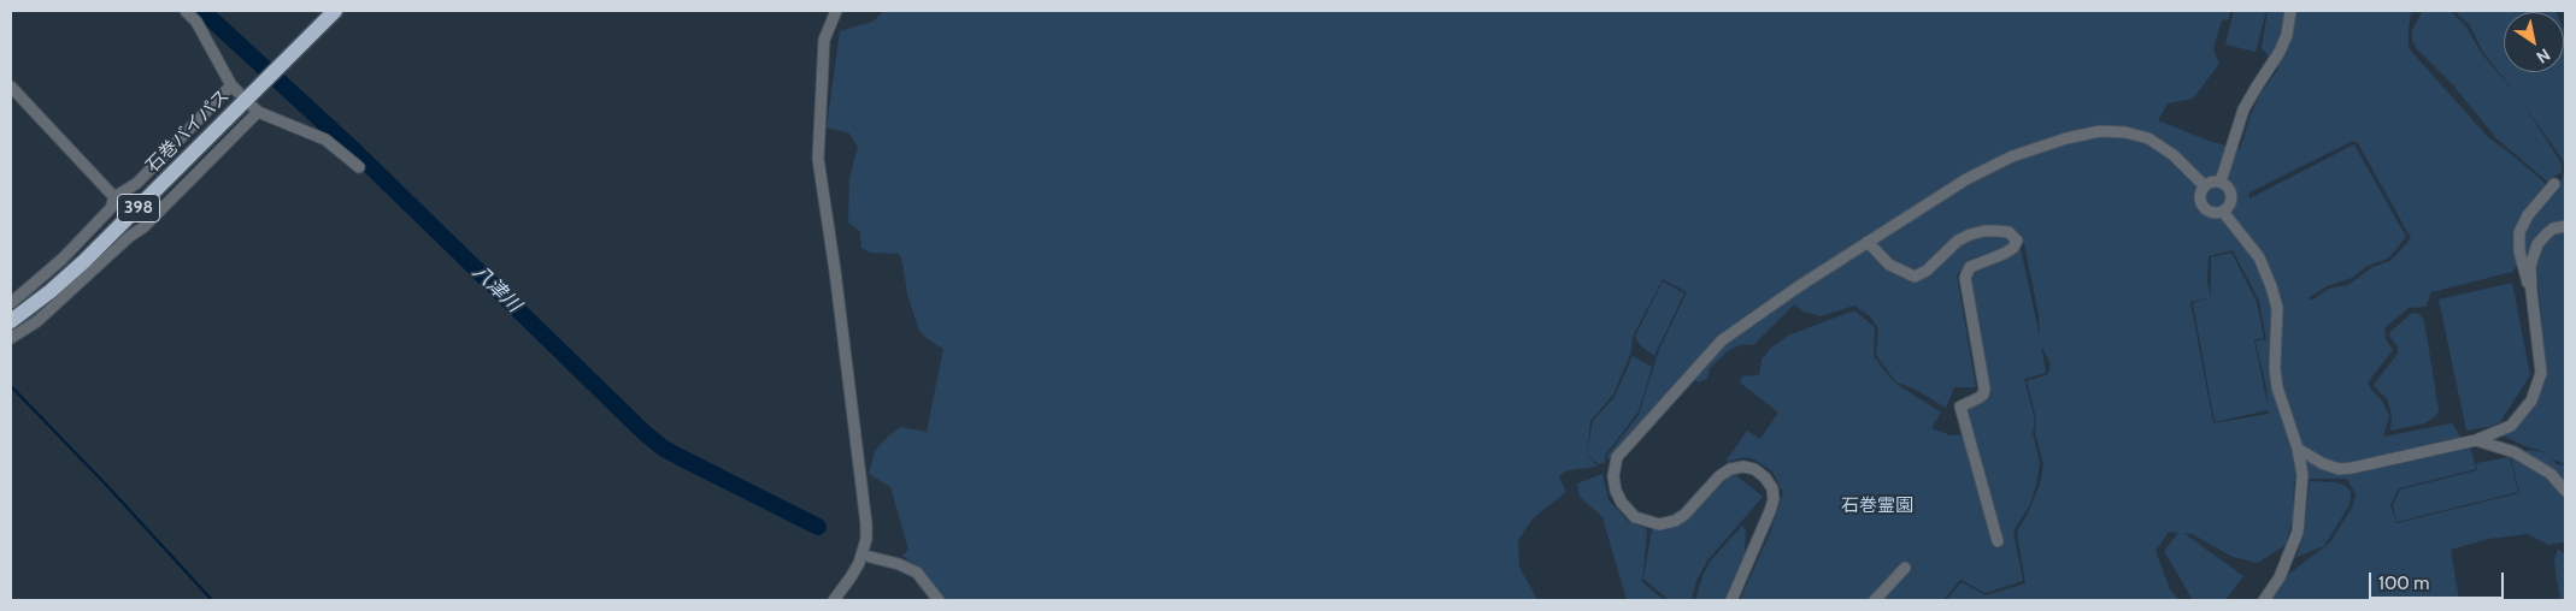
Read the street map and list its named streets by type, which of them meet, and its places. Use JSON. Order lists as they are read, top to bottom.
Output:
{
  "streets": {
    "highway": ["石巻バイパス", "398"]
  },
  "water": ["八津川"],
  "parks": ["石巻霊園"],
  "scale_bar": "100 m",
  "north": "bottom right"
}
